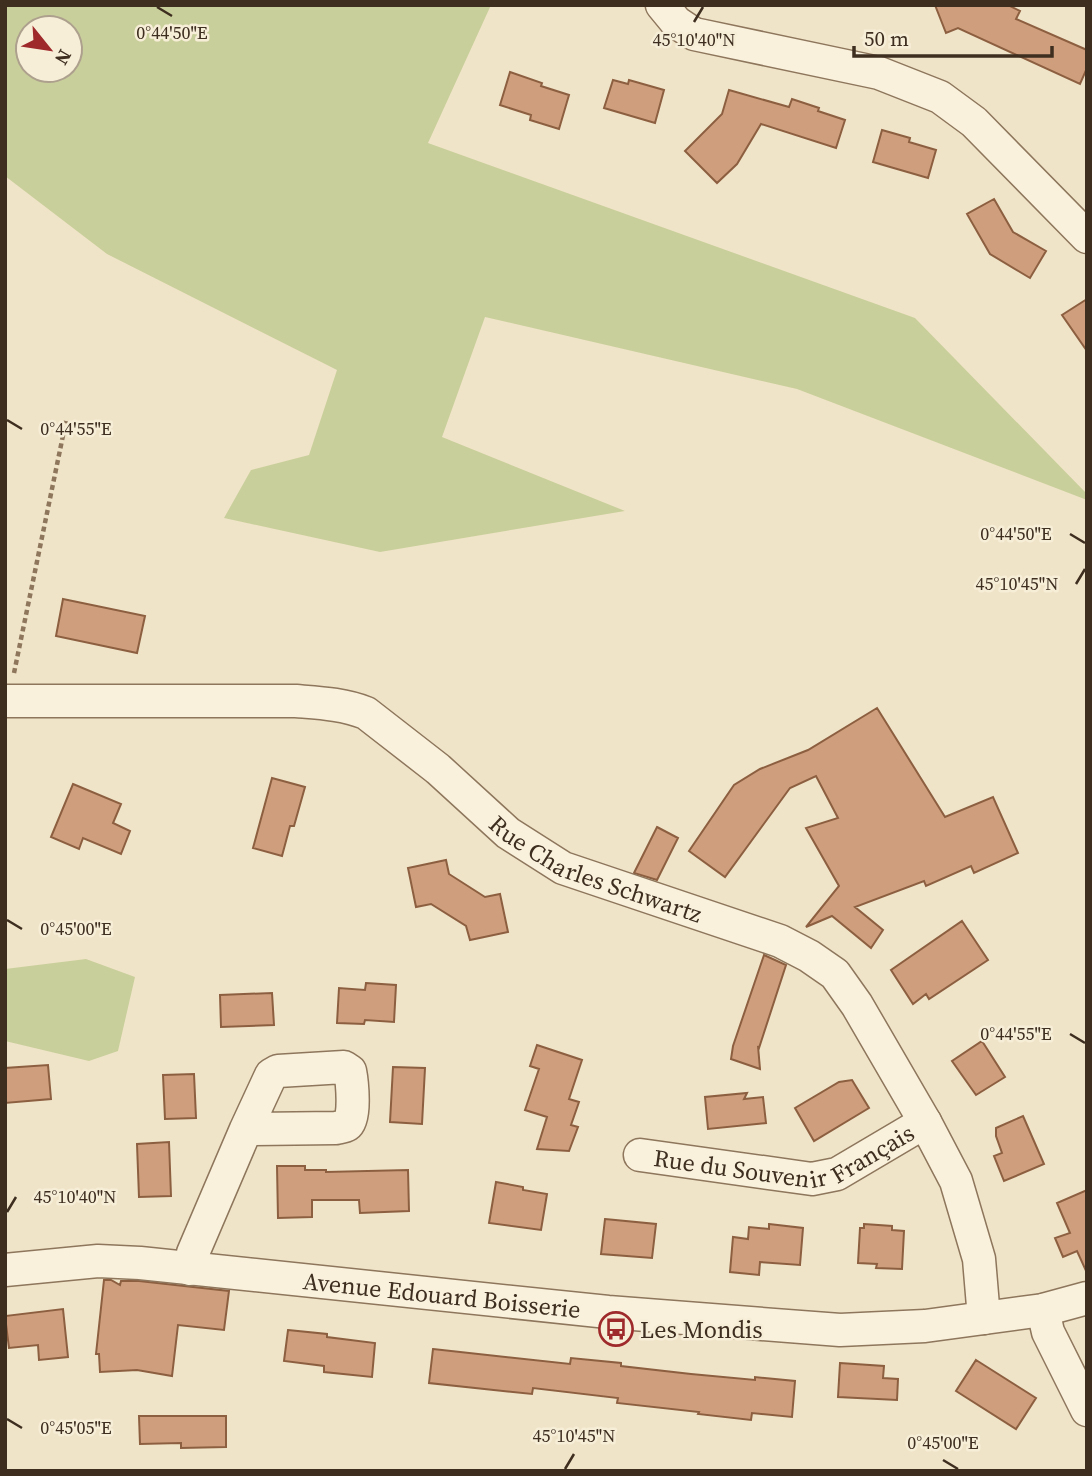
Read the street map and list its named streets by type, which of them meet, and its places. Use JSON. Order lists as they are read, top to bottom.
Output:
{
  "streets": {
    "street": ["Rue Charles Schwartz", "Rue du Souvenir Français", "Avenue Edouard Boisserie"]
  },
  "crossings": [
    ["Rue Charles Schwartz", "Rue du Souvenir Français"],
    ["Rue Charles Schwartz", "Avenue Edouard Boisserie"]
  ],
  "places": {
    "bus stop": ["Les Mondis"]
  },
  "scale_bar": "50 m",
  "north": "bottom right",
  "coordinates": [
    "0°44'50\"E",
    "45°10'40\"N",
    "0°44'55\"E",
    "45°10'45\"N",
    "0°45'00\"E",
    "0°45'05\"E"
  ]
}
